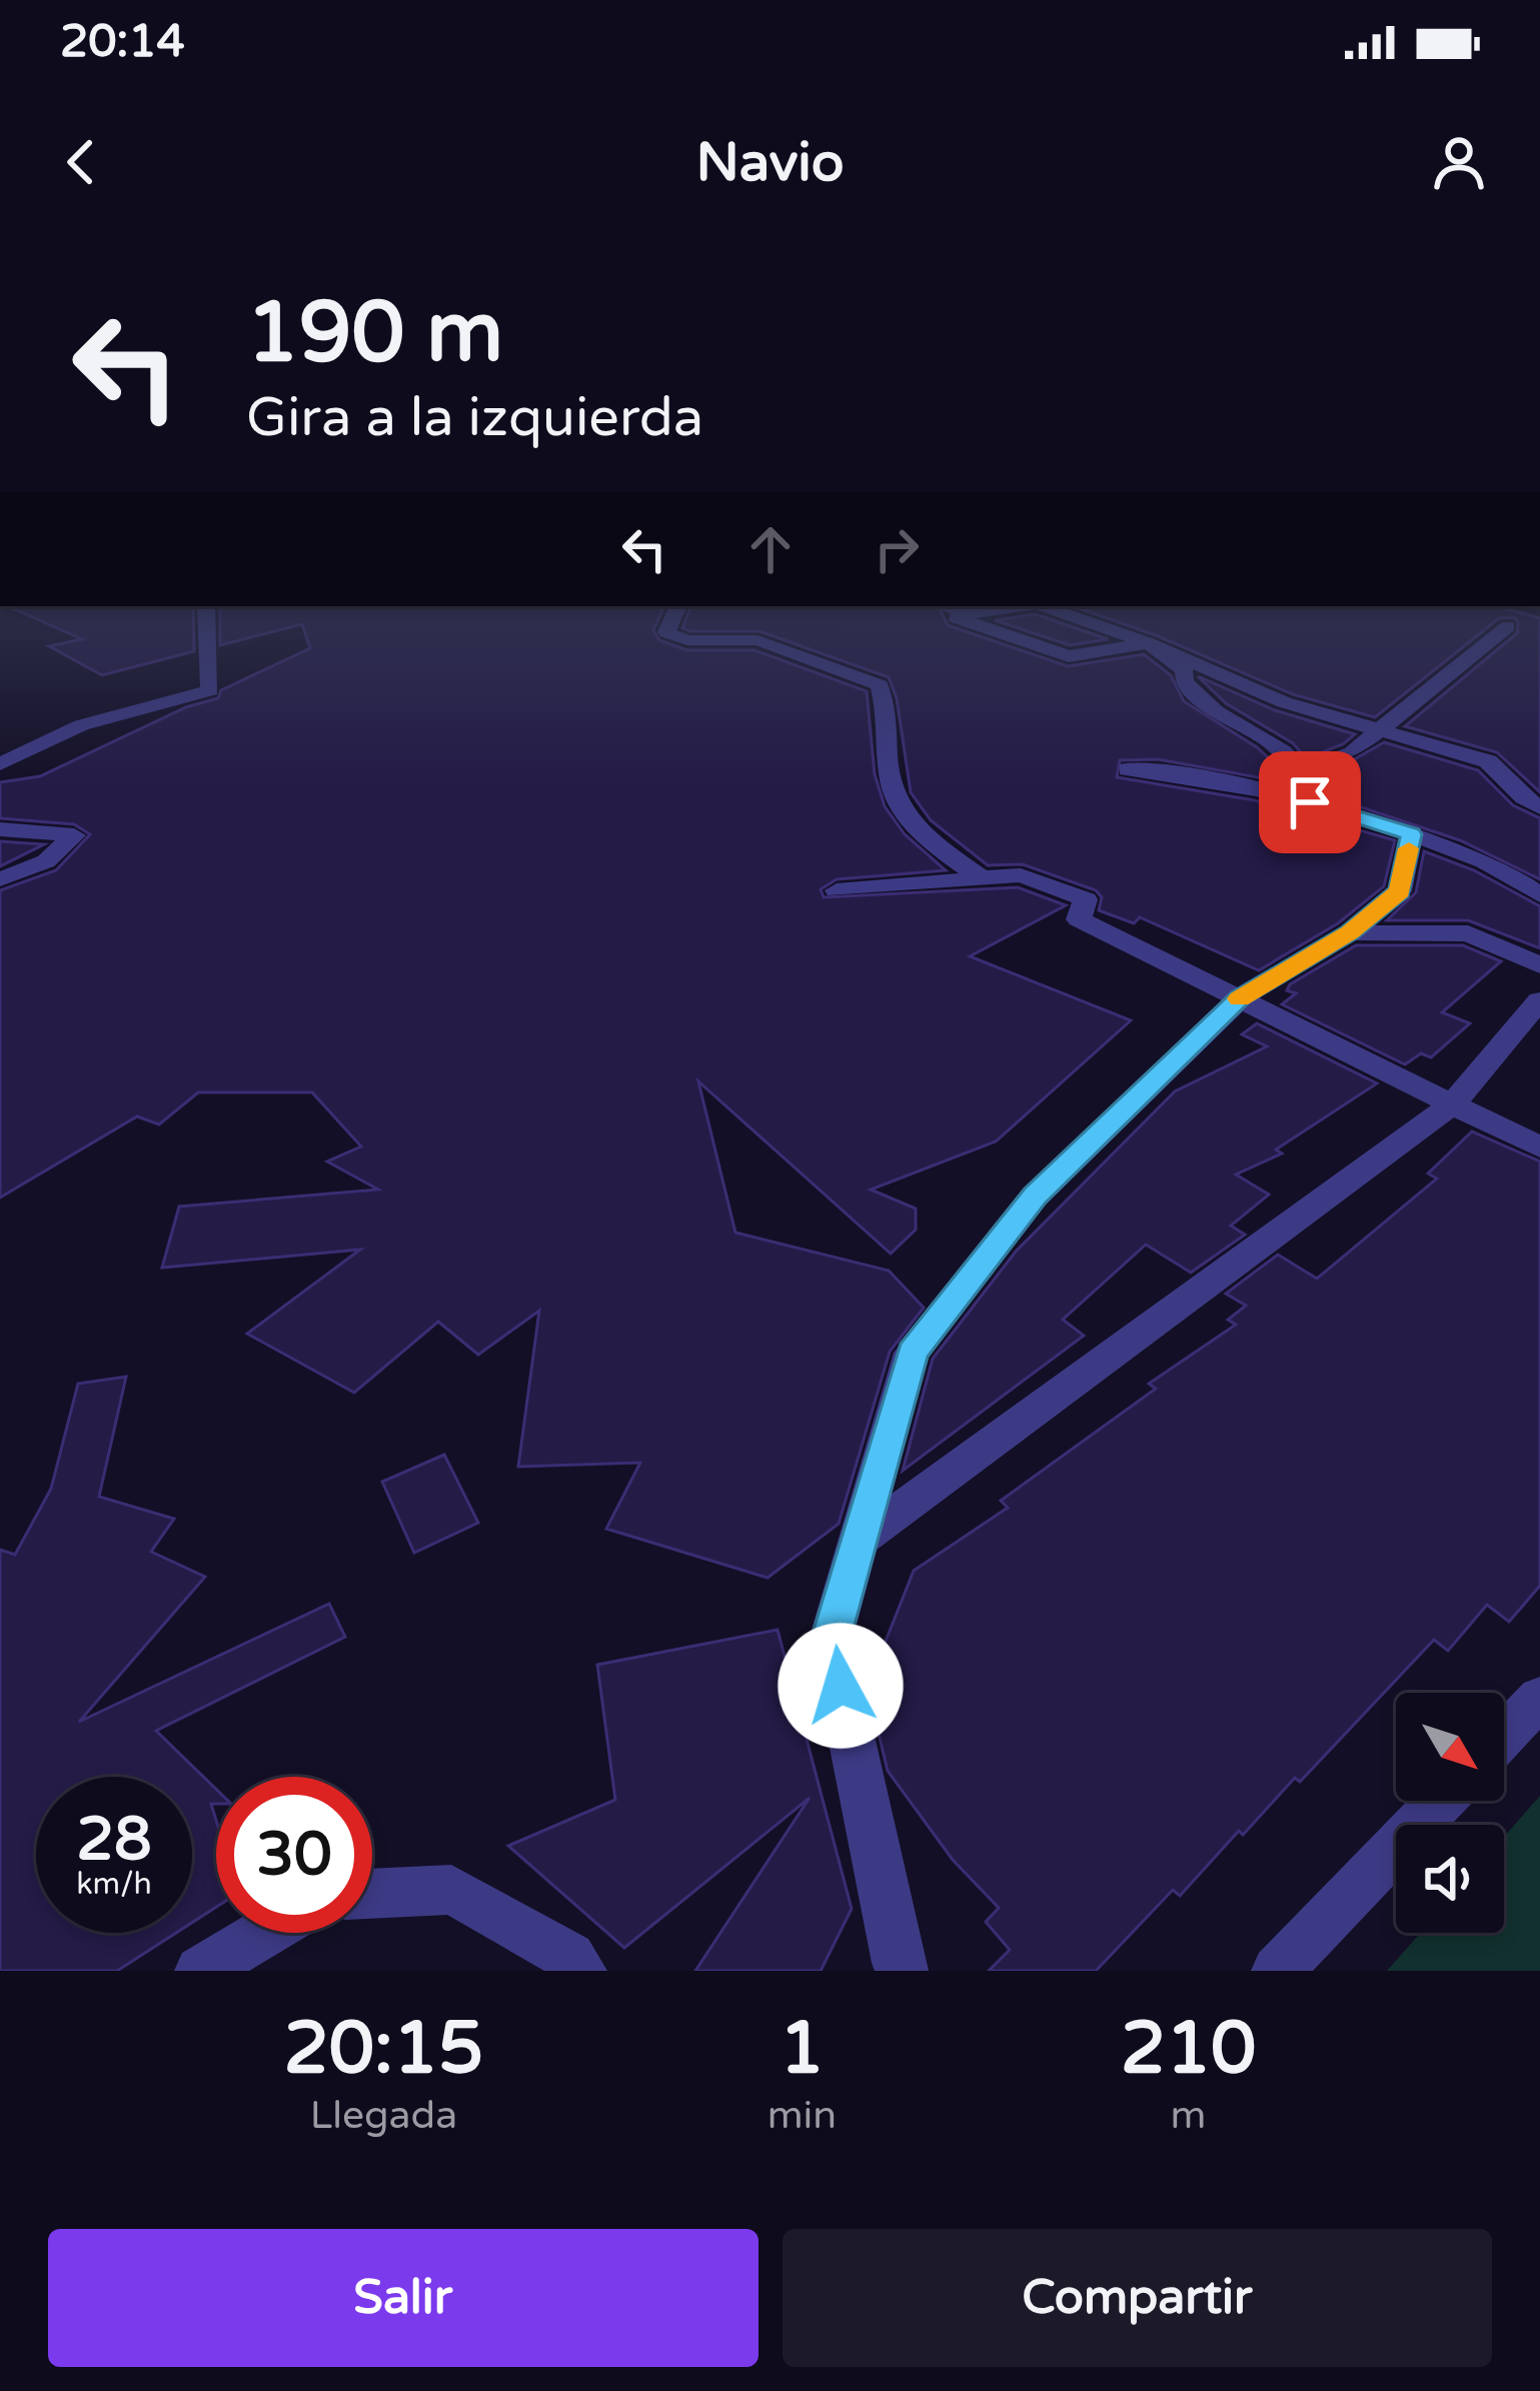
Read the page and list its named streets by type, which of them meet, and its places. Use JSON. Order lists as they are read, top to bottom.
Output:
{
  "north": "bottom right",
  "page": {
    "status": "20:14",
    "header": "Navio",
    "turn": ["190 m", "Gira a la izquierda"],
    "speed": "28 km/h",
    "limit": "30",
    "eta": [
      "20:15",
      "Llegada",
      "1",
      "min",
      "210",
      "m"
    ],
    "buttons": ["Salir", "Compartir"]
  }
}
